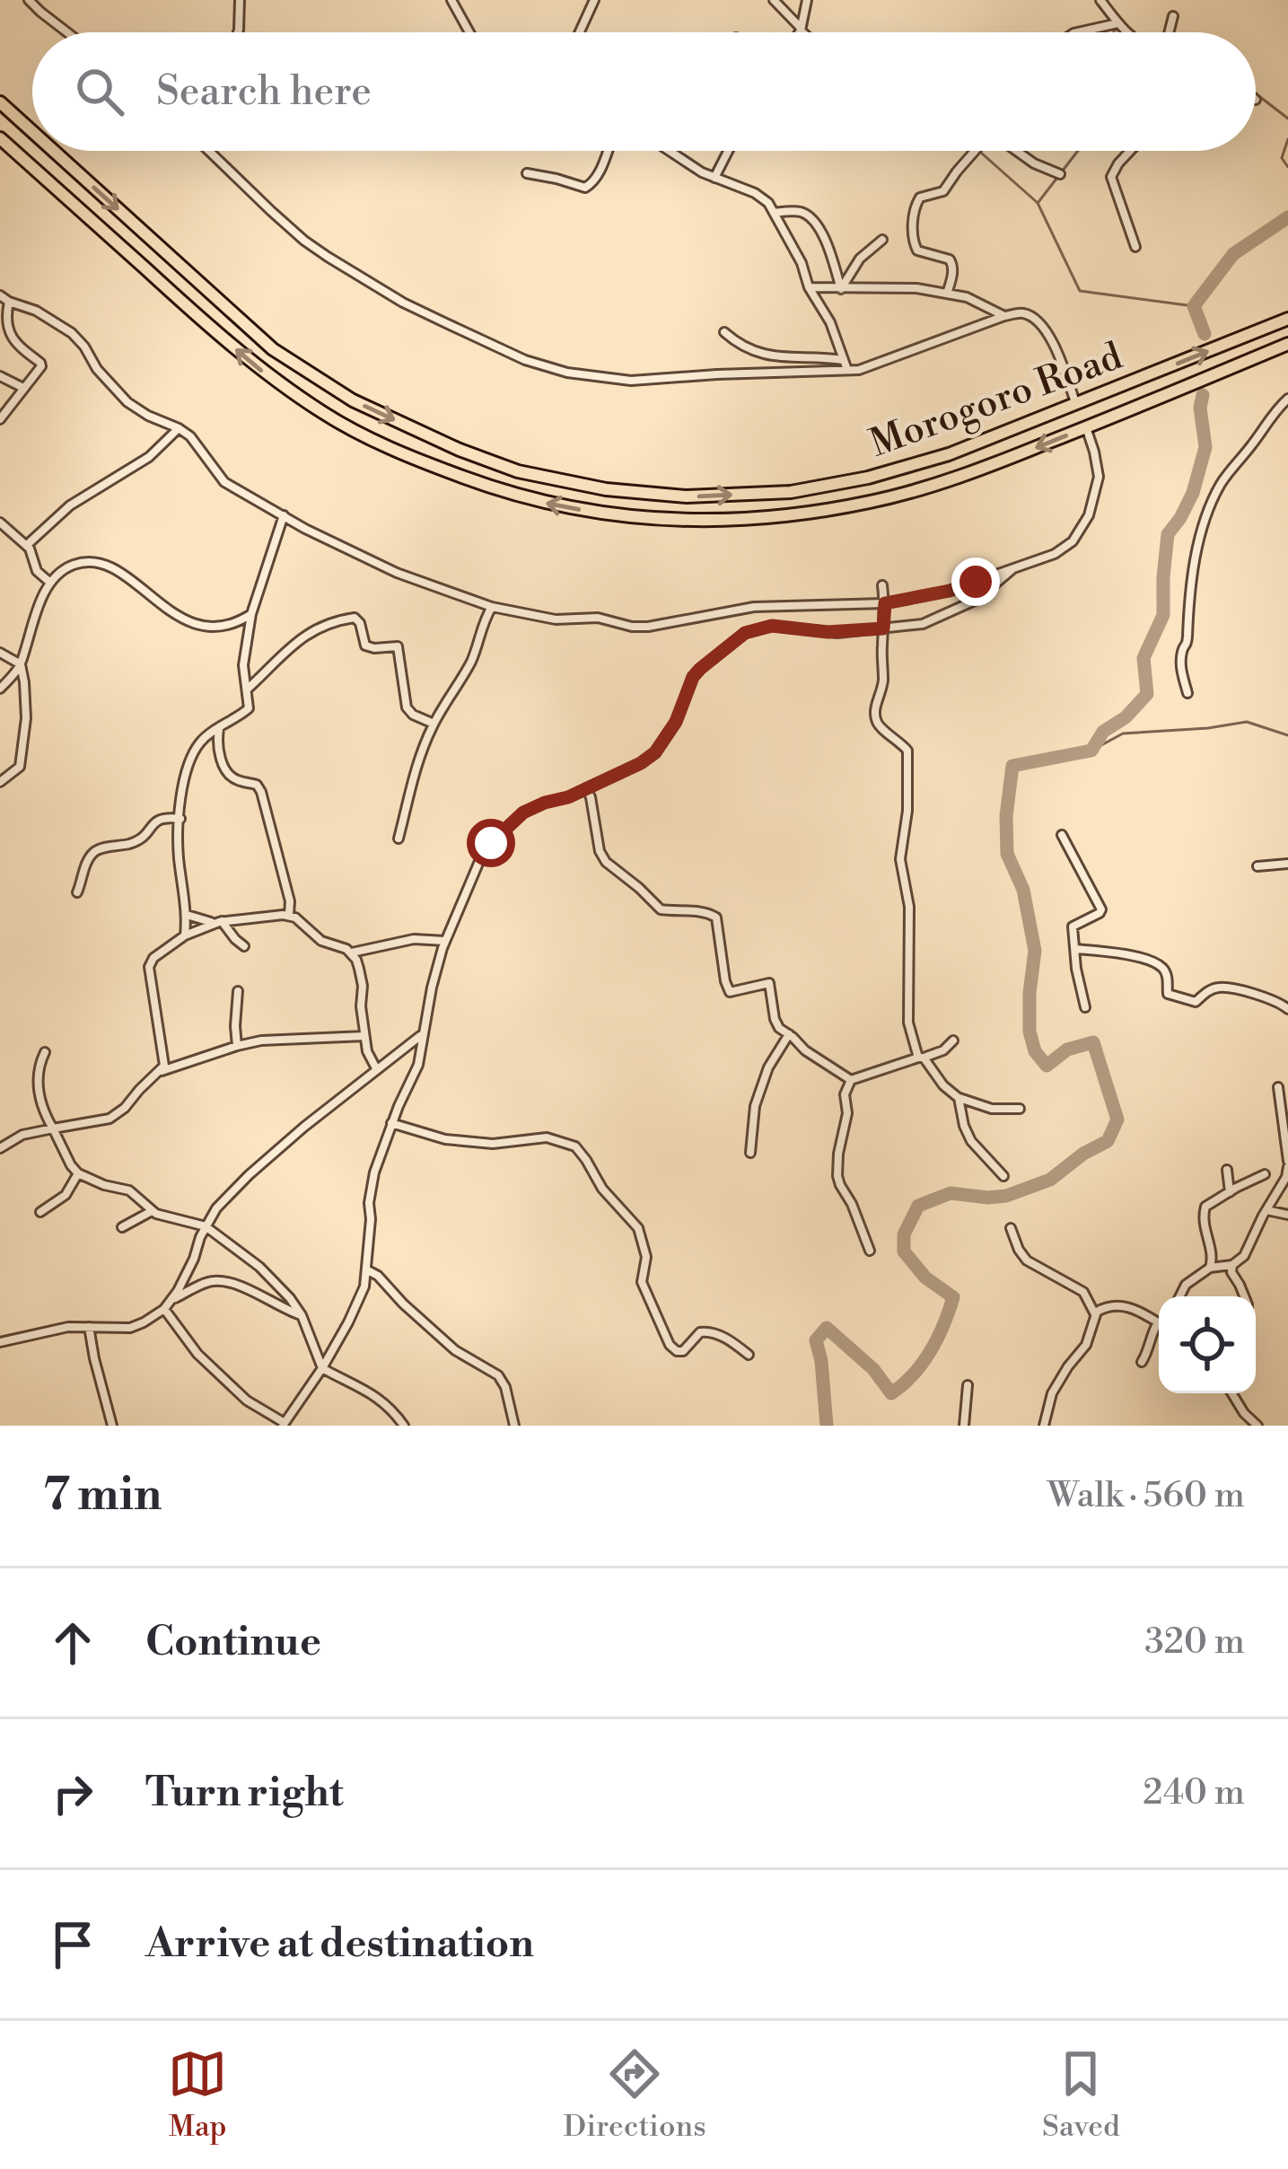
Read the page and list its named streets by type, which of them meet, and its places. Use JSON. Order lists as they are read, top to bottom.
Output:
{
  "streets": {
    "highway": ["Morogoro Road"]
  },
  "page": {
    "search": "Search here",
    "heading": ["7 min", "Walk · 560 m"],
    "list": [
      ["Continue", "320 m"],
      ["Turn right", "240 m"],
      "Arrive at destination"
    ],
    "nav": ["Map", "Directions", "Saved"]
  }
}
